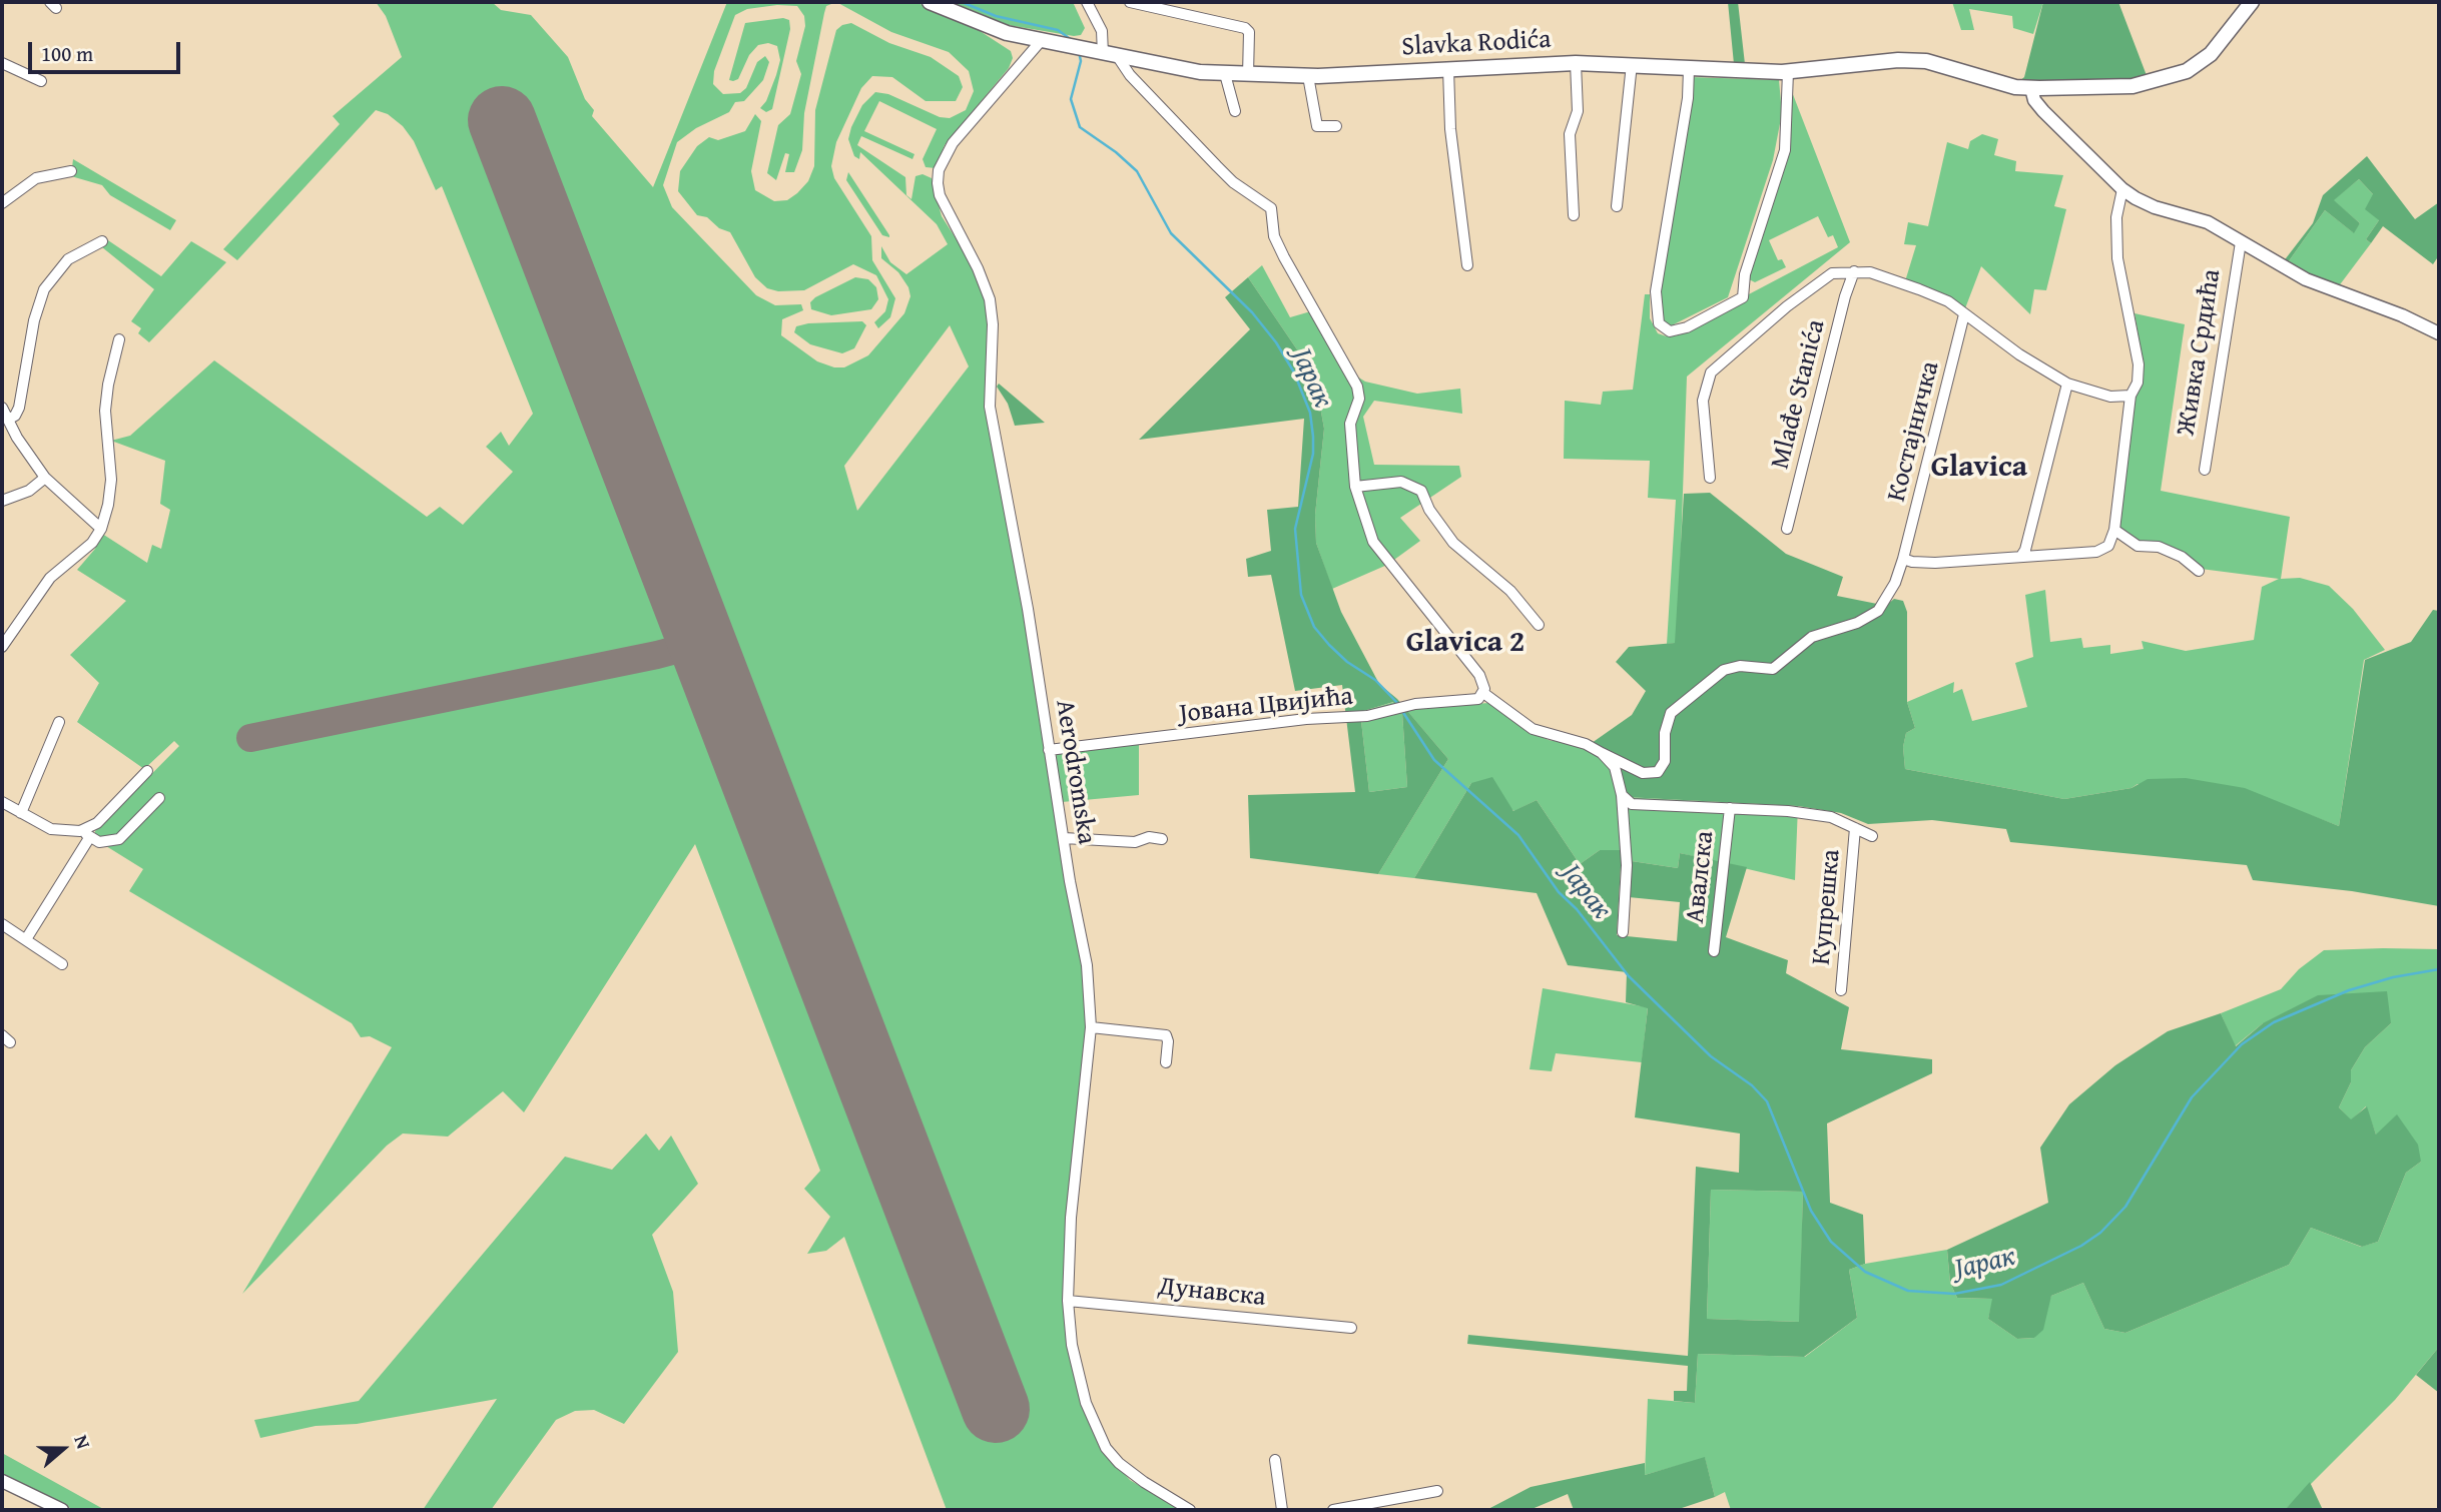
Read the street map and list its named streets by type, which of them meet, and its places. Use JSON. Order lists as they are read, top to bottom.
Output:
{
  "streets": {
    "main road": ["Slavka Rodića", "Живка Срдића"],
    "street": [
      "Mlađe Stanića",
      "Костајничка",
      "Јована Цвијића",
      "Aerodromska",
      "Авалска",
      "Купрешка",
      "Дунавска"
    ]
  },
  "crossings": [
    ["Slavka Rodića", "Живка Срдића"],
    ["Slavka Rodića", "Aerodromska"],
    ["Јована Цвијића", "Aerodromska"],
    ["Aerodromska", "Дунавска"]
  ],
  "districts": ["Glavica", "Glavica 2"],
  "water": ["Јарак"],
  "scale_bar": "100 m",
  "north": "right"
}
